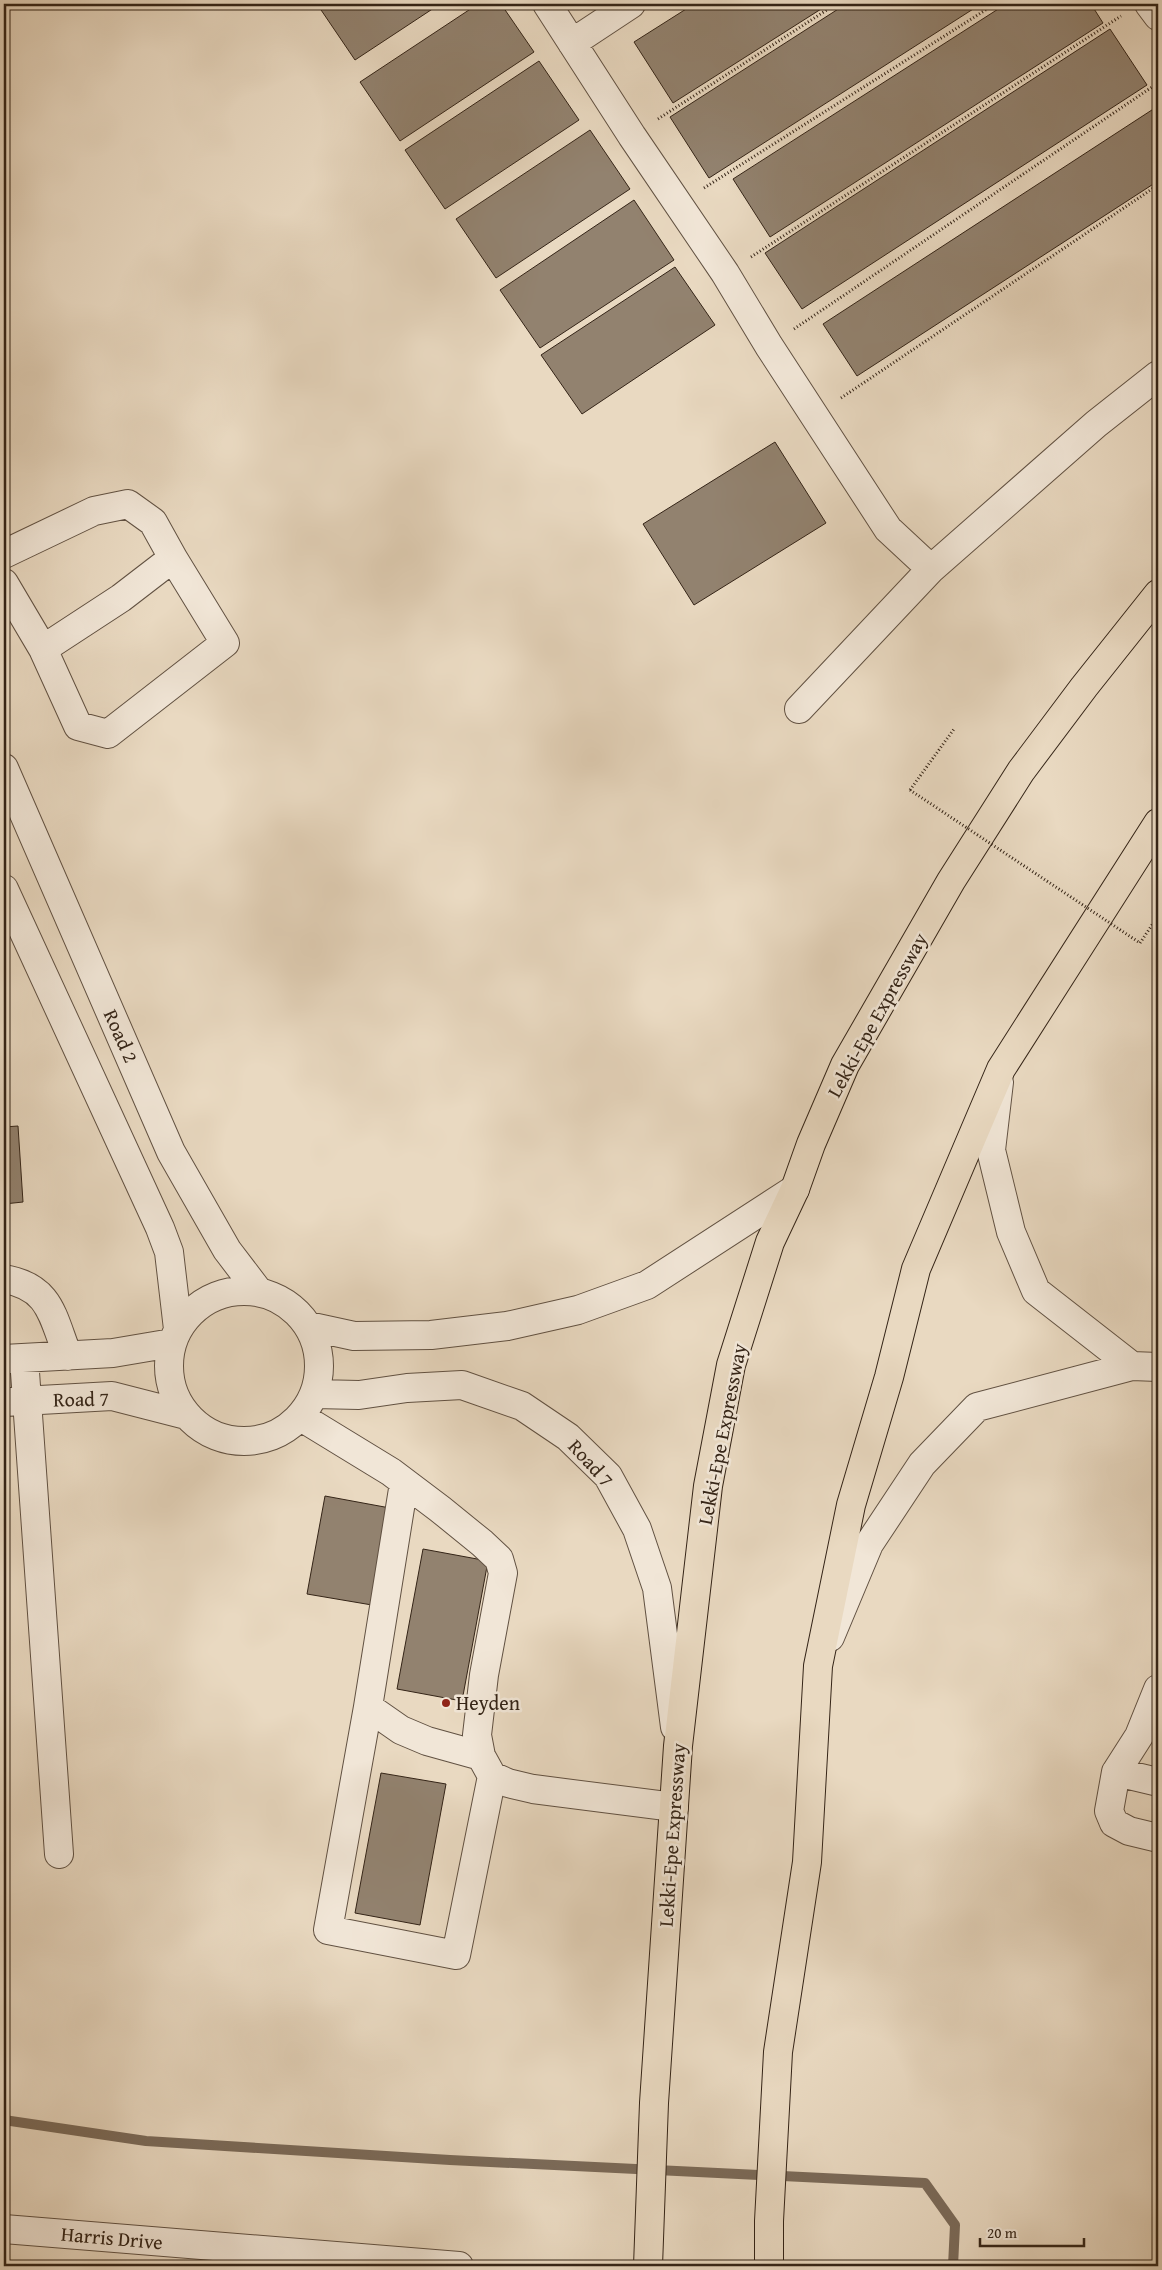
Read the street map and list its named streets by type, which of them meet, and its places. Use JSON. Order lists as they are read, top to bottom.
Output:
{
  "streets": {
    "highway": ["Lekki-Epe Expressway"],
    "street": ["Road 2", "Road 7", "Harris Drive"]
  },
  "crossings": [
    ["Lekki-Epe Expressway", "Road 7"],
    ["Road 2", "Road 7"]
  ],
  "places": ["Heyden"],
  "scale_bar": "20 m"
}
